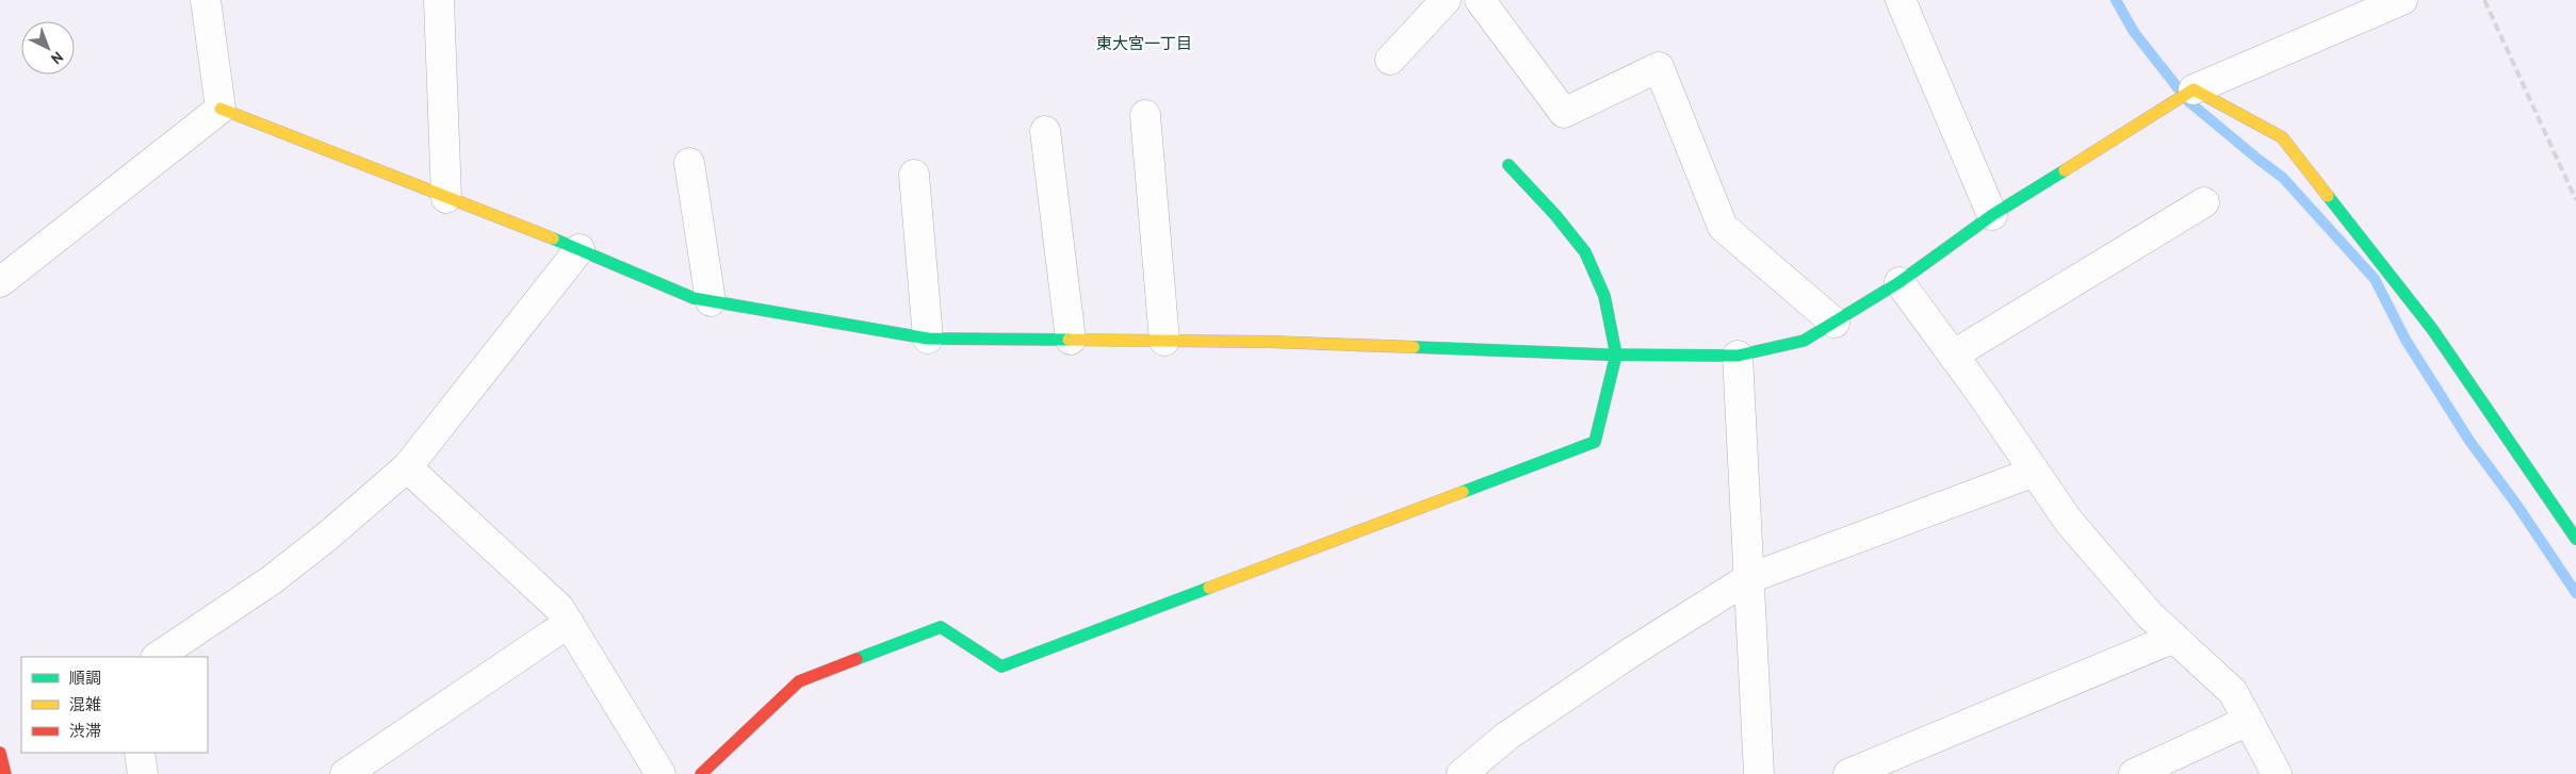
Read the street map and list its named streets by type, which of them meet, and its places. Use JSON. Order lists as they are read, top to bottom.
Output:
{
  "districts": ["東大宮一丁目"],
  "legend": ["順調", "混雑", "渋滞"],
  "north": "bottom right"
}
